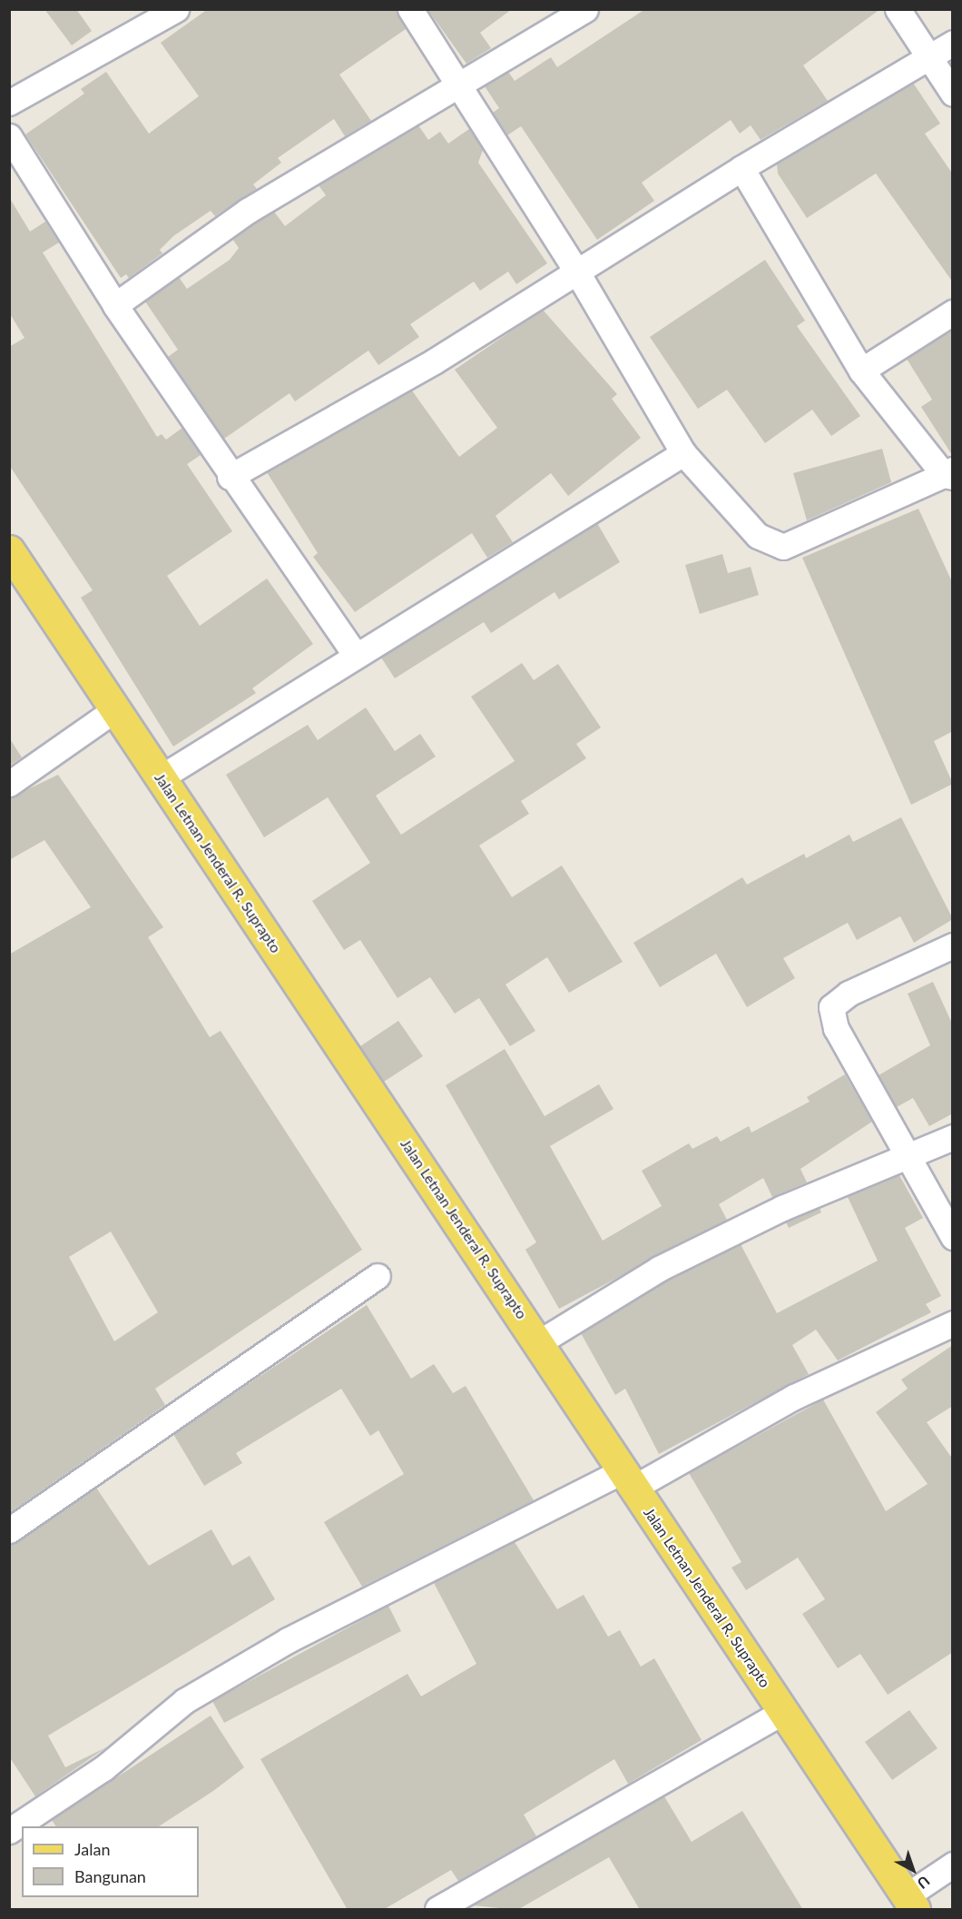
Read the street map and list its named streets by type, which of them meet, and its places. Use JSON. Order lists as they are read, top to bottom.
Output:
{
  "streets": {
    "main road": ["Jalan Letnan Jenderal R. Suprapto"]
  },
  "legend": ["Jalan", "Bangunan"],
  "north": "bottom right"
}
